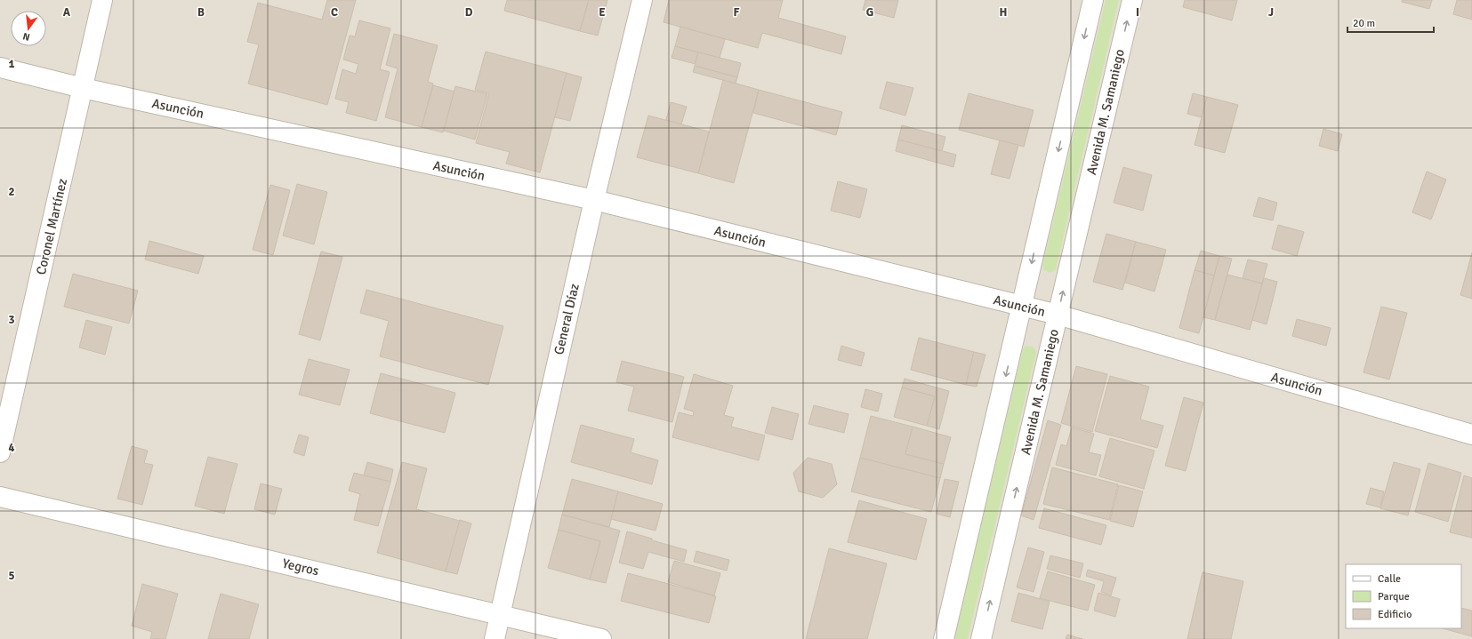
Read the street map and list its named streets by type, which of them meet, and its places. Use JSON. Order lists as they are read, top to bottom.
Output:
{
  "streets": {
    "street": [
      "Asunción",
      "Avenida M. Samaniego",
      "Coronel Martínez",
      "General Díaz",
      "Yegros"
    ]
  },
  "crossings": [
    ["Asunción", "Avenida M. Samaniego"],
    ["Asunción", "Coronel Martínez"],
    ["Asunción", "General Díaz"],
    ["General Díaz", "Yegros"]
  ],
  "legend": ["Calle", "Parque", "Edificio"],
  "scale_bar": "20 m",
  "north": "bottom",
  "grid": {
    "columns": [
      "A",
      "B",
      "C",
      "D",
      "E",
      "F",
      "G",
      "H",
      "I",
      "J"
    ],
    "rows": [
      "1",
      "2",
      "3",
      "4",
      "5"
    ]
  }
}
